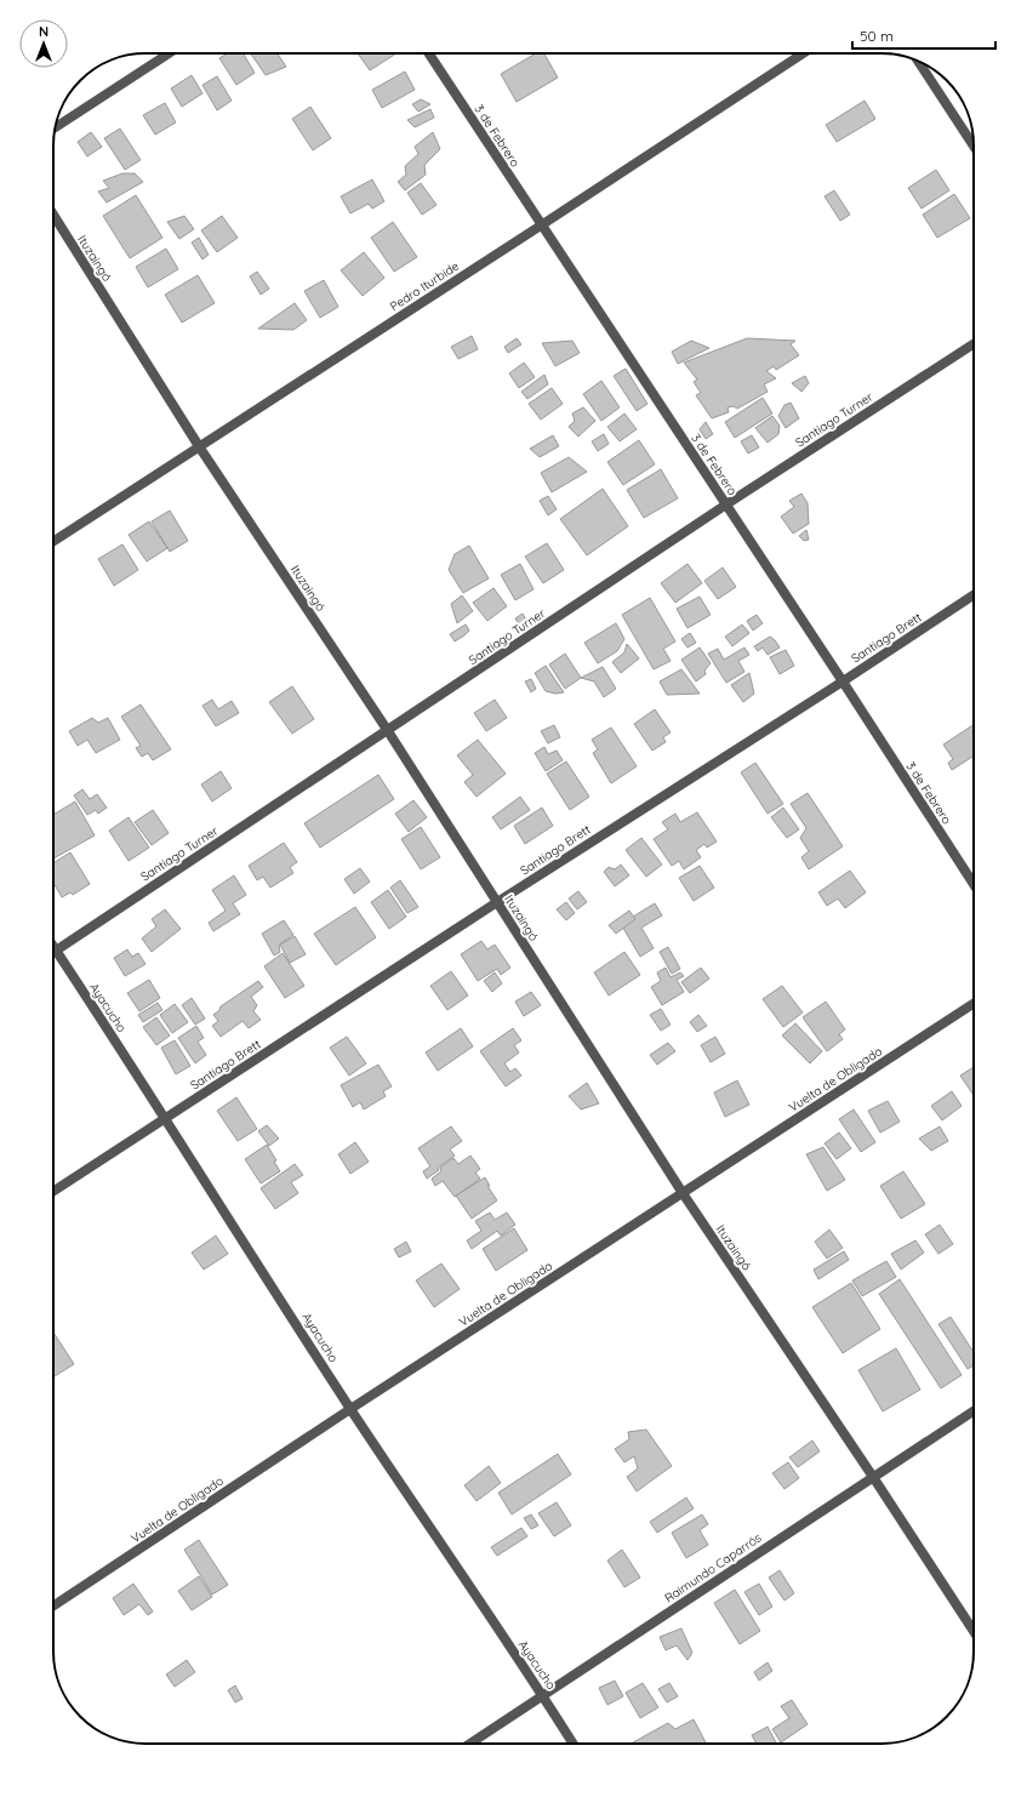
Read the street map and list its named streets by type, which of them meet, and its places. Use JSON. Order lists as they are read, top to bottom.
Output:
{
  "streets": {
    "street": [
      "3 de Febrero",
      "Ituzaingó",
      "Pedro Iturbide",
      "Santiago Turner",
      "Santiago Brett",
      "Ayacucho",
      "Vuelta de Obligado",
      "Raimundo Caparrós"
    ]
  },
  "crossings": [
    ["3 de Febrero", "Pedro Iturbide"],
    ["3 de Febrero", "Santiago Turner"],
    ["3 de Febrero", "Santiago Brett"],
    ["Ituzaingó", "Pedro Iturbide"],
    ["Ituzaingó", "Santiago Turner"],
    ["Ituzaingó", "Santiago Brett"],
    ["Ituzaingó", "Vuelta de Obligado"],
    ["Ituzaingó", "Raimundo Caparrós"],
    ["Santiago Turner", "Ayacucho"],
    ["Santiago Brett", "Ayacucho"],
    ["Ayacucho", "Vuelta de Obligado"],
    ["Ayacucho", "Raimundo Caparrós"]
  ],
  "scale_bar": "50 m",
  "north": "top"
}
